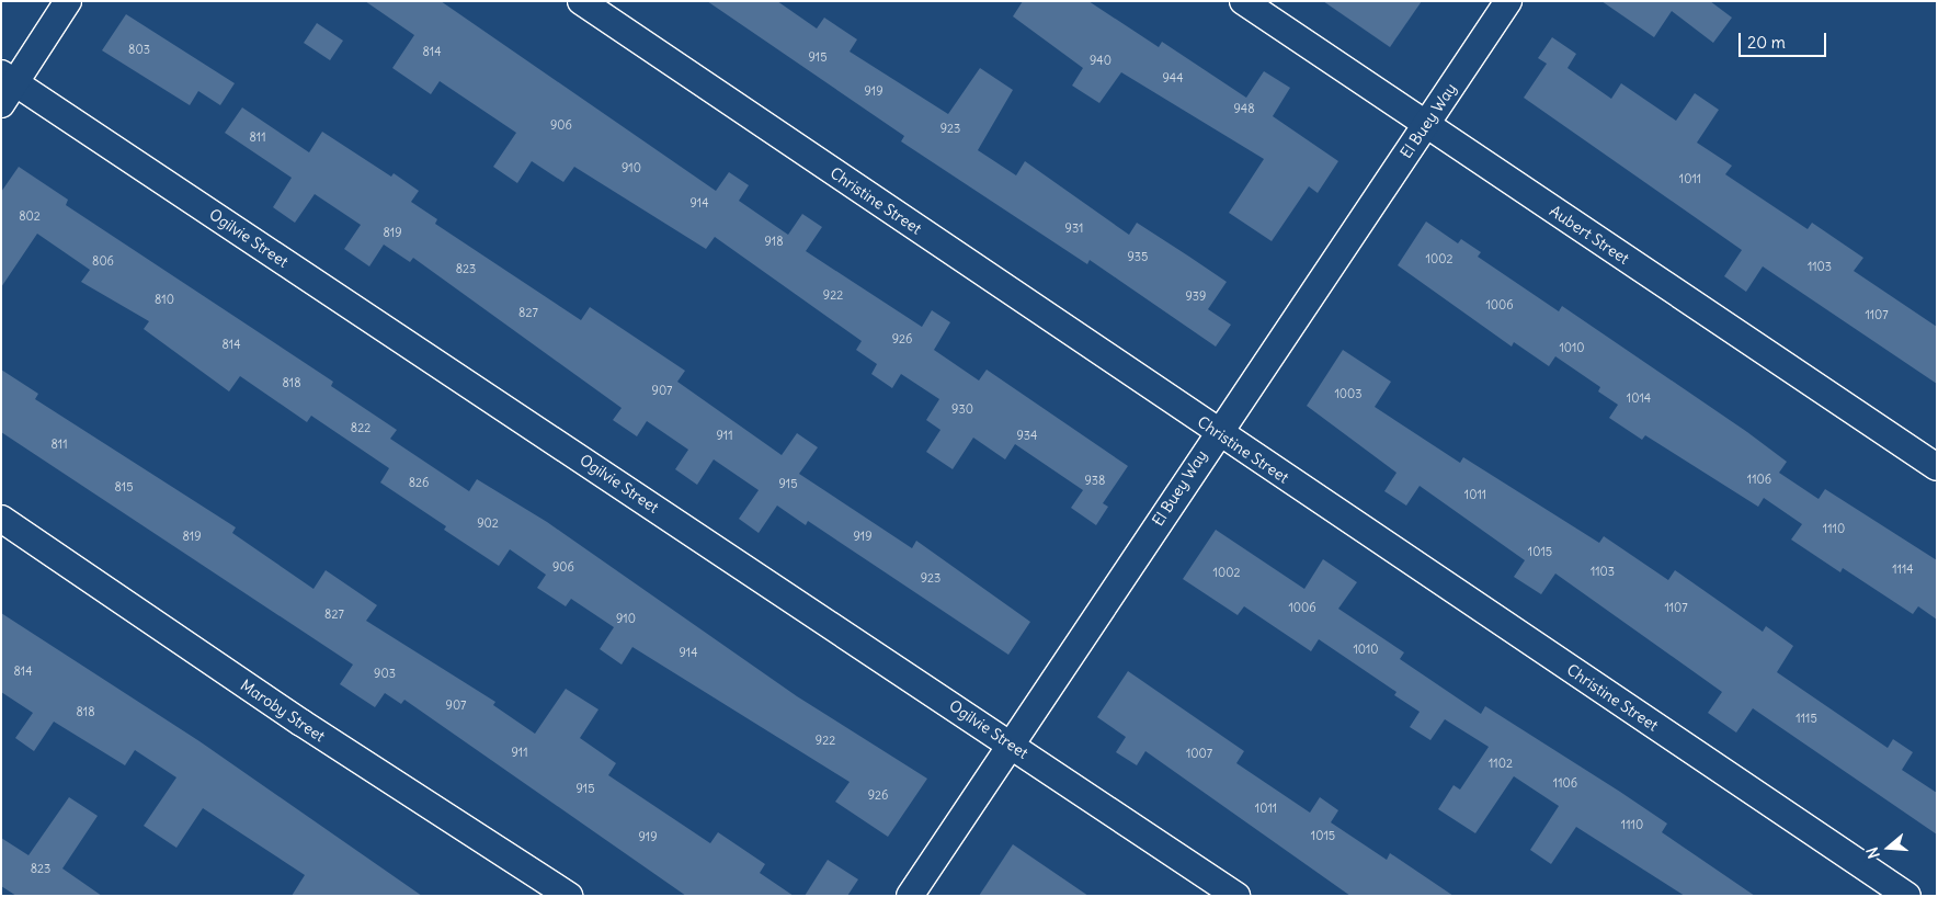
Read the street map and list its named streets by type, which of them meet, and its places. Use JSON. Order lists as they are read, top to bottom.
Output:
{
  "streets": {
    "street": [
      "El Buey Way",
      "Christine Street",
      "Aubert Street",
      "Ogilvie Street",
      "Maroby Street"
    ]
  },
  "crossings": [
    ["El Buey Way", "Christine Street"],
    ["El Buey Way", "Aubert Street"],
    ["El Buey Way", "Ogilvie Street"]
  ],
  "house_numbers": [
    "803",
    "814",
    "915",
    "940",
    "944",
    "919",
    "948",
    "906",
    "923",
    "811",
    "910",
    "1011",
    "914",
    "802",
    "931",
    "819",
    "918",
    "935",
    "1002",
    "806",
    "1103",
    "823",
    "922",
    "939",
    "810",
    "1006",
    "827",
    "1107",
    "926",
    "814",
    "1010",
    "818",
    "907",
    "1003",
    "1014",
    "930",
    "822",
    "911",
    "934",
    "811",
    "1106",
    "938",
    "826",
    "915",
    "815",
    "1011",
    "902",
    "1110",
    "819",
    "919",
    "1015",
    "906",
    "1114",
    "1103",
    "1002",
    "923",
    "1006",
    "1107",
    "827",
    "910",
    "1010",
    "914",
    "814",
    "903",
    "907",
    "818",
    "1115",
    "922",
    "911",
    "1007",
    "1102",
    "1106",
    "915",
    "926",
    "1011",
    "1110",
    "1015",
    "919",
    "823"
  ],
  "scale_bar": "20 m",
  "north": "left"
}
